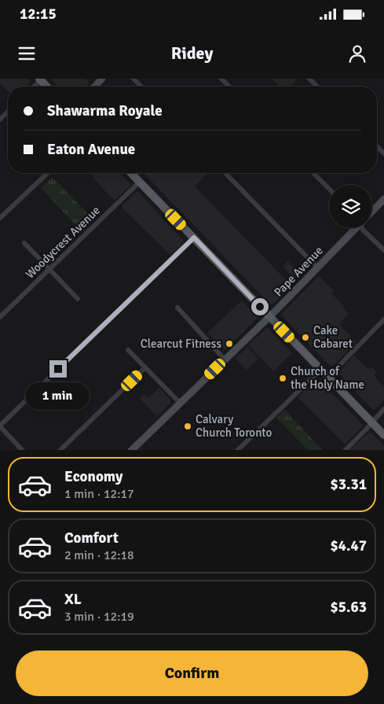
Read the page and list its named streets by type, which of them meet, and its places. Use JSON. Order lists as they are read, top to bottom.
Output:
{
  "streets": {
    "main road": ["Pape Avenue"],
    "street": ["Woodycrest Avenue"]
  },
  "places": [
    "Cake Cabaret",
    "Clearcut Fitness",
    "Church of the Holy Name",
    "Calvary Church Toronto"
  ],
  "page": {
    "status": "12:15",
    "header": "Ridey",
    "banner": ["Shawarma Royale", "Eaton Avenue"],
    "bubble": "1 min",
    "list": [
      {
        "name": "Economy",
        "note": "1 min · 12:17",
        "value": "$3.31"
      },
      {
        "name": "Comfort",
        "note": "2 min · 12:18",
        "value": "$4.47"
      },
      {
        "name": "XL",
        "note": "3 min · 12:19",
        "value": "$5.63"
      }
    ],
    "buttons": "Confirm"
  }
}
